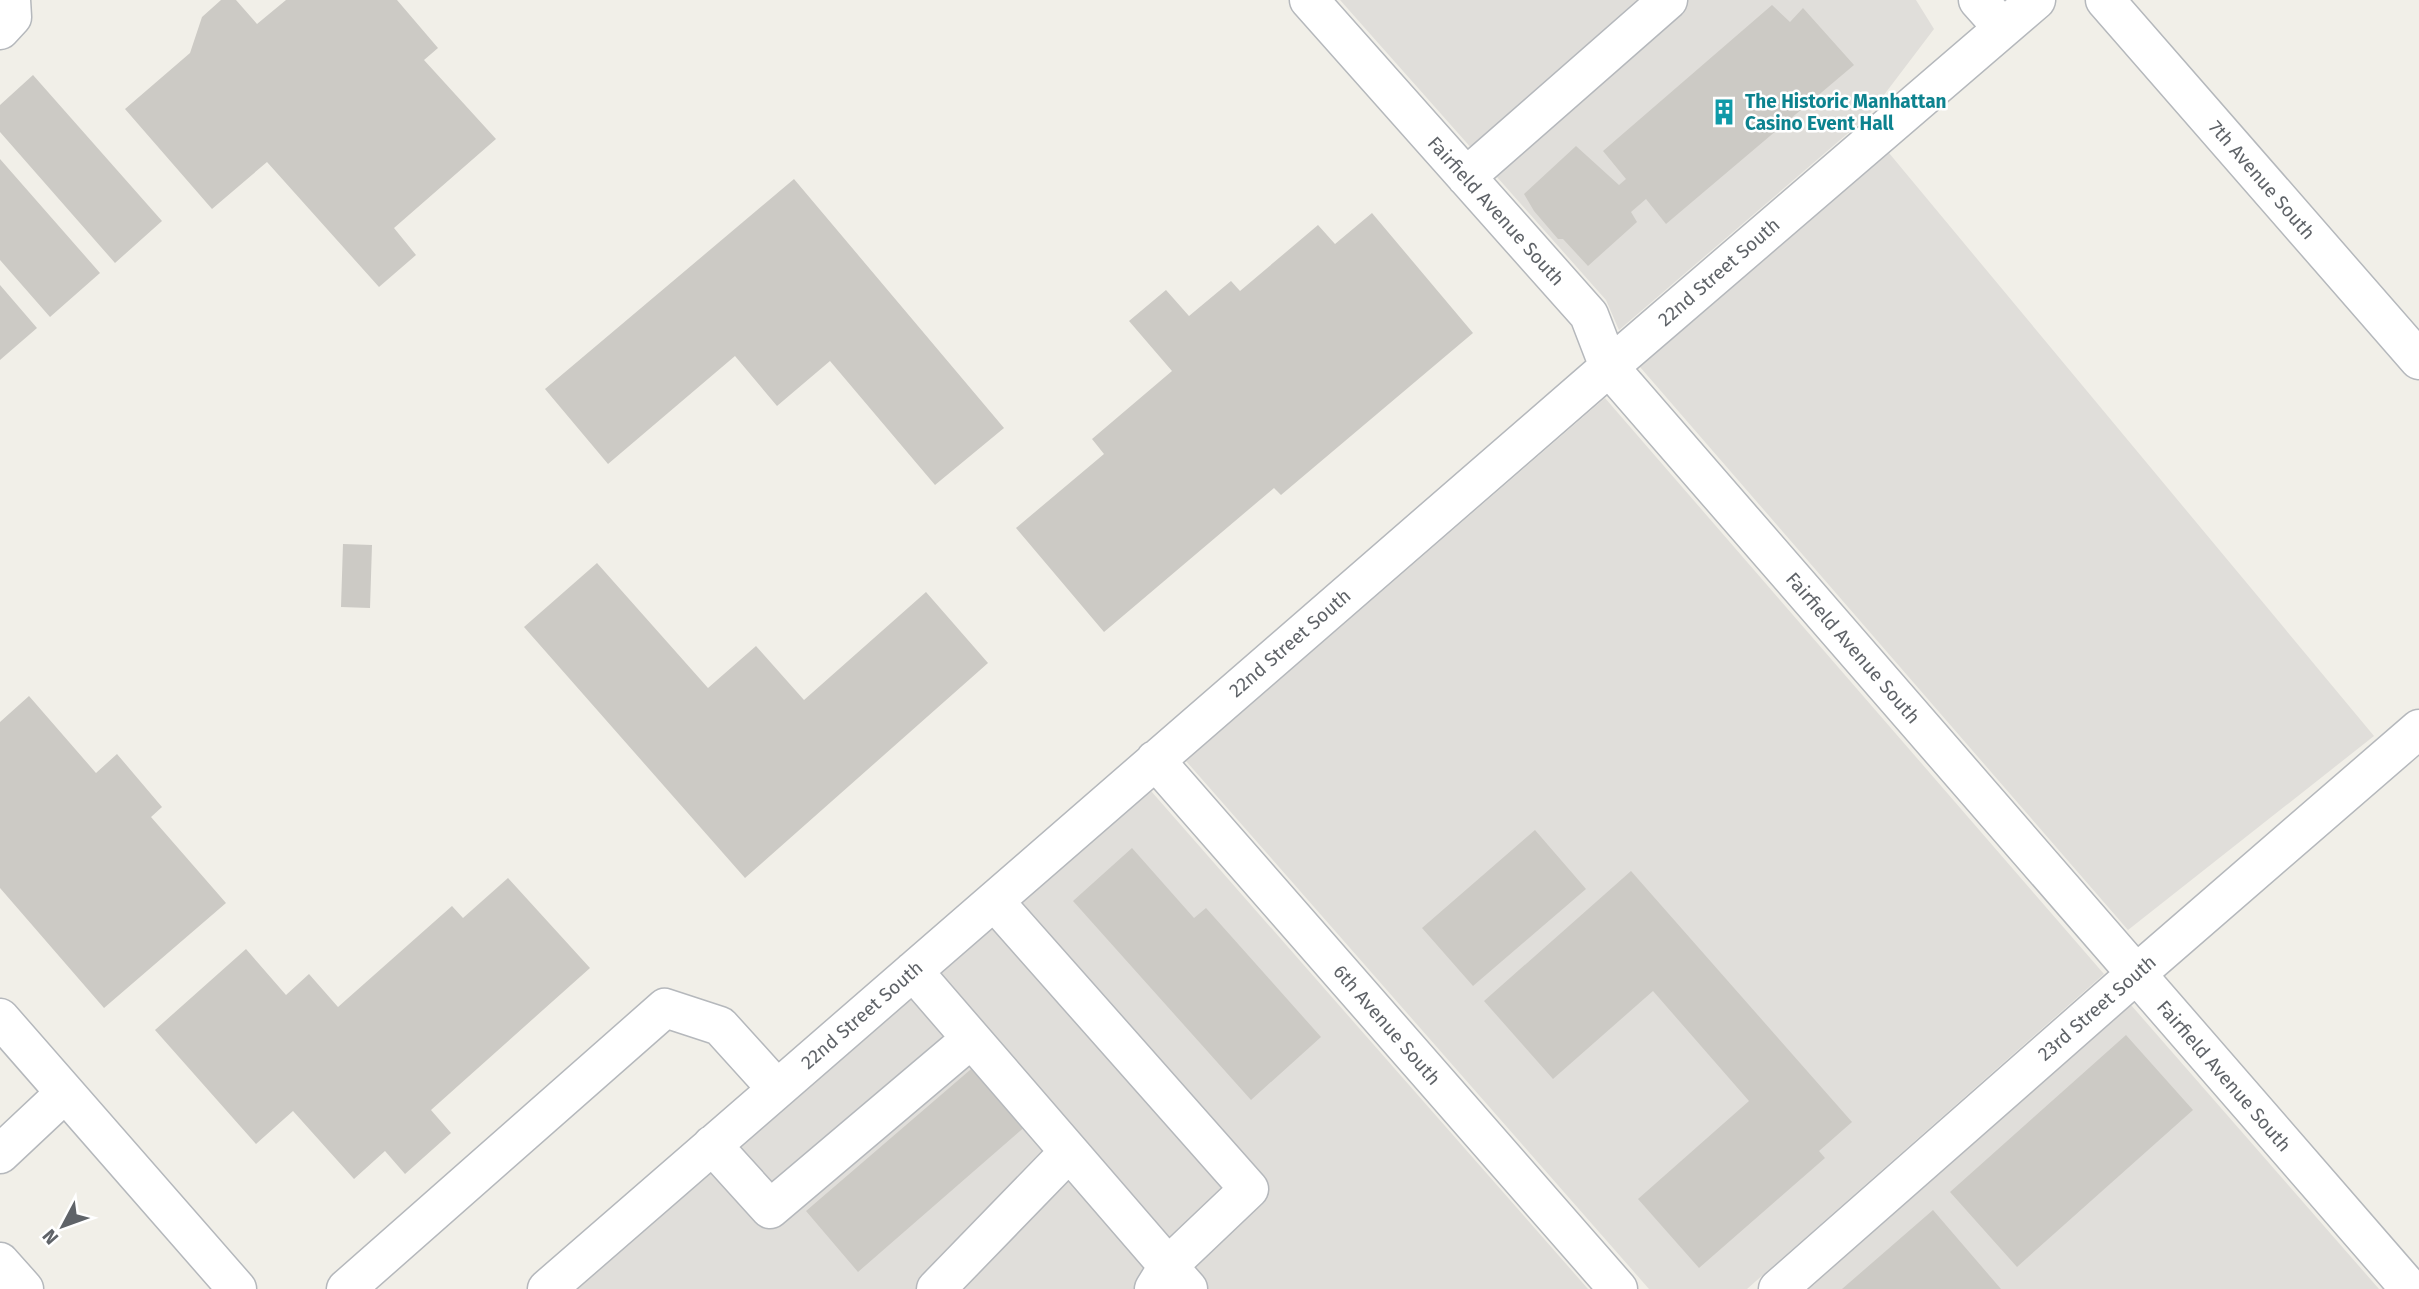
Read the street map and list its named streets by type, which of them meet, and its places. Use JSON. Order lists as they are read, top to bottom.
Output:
{
  "streets": {
    "street": [
      "7th Avenue South",
      "Fairfield Avenue South",
      "22nd Street South",
      "23rd Street South",
      "6th Avenue South"
    ]
  },
  "crossings": [
    ["Fairfield Avenue South", "22nd Street South"],
    ["Fairfield Avenue South", "23rd Street South"],
    ["22nd Street South", "6th Avenue South"]
  ],
  "places": {
    "building": ["The Historic Manhattan Casino Event Hall"]
  },
  "north": "bottom left"
}
